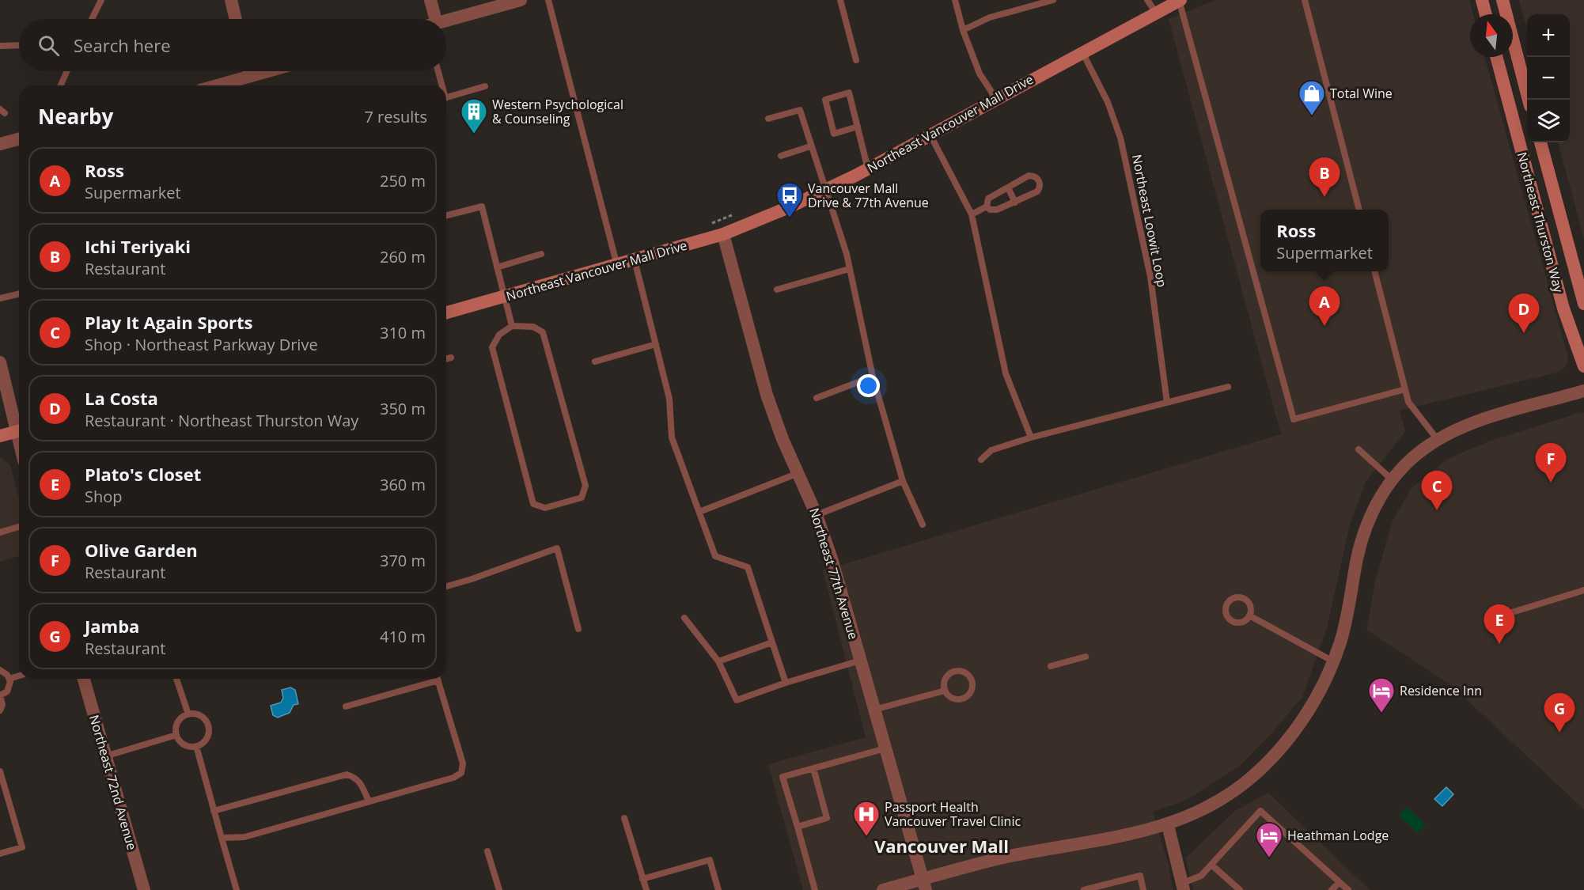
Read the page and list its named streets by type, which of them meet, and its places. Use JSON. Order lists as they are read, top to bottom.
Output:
{
  "streets": {
    "main road": ["Northeast Vancouver Mall Drive", "Northeast Thurston Way"],
    "street": ["Northeast 77th Avenue", "Northeast 72nd Avenue"],
    "lane": ["Northeast Loowit Loop"]
  },
  "crossings": [
    ["Northeast Vancouver Mall Drive", "Northeast Loowit Loop"],
    ["Northeast Vancouver Mall Drive", "Northeast 77th Avenue"]
  ],
  "districts": ["Vancouver Mall"],
  "places": {
    "shop": ["Total Wine"],
    "building": ["Western Psychological & Counseling"],
    "bus stop": ["Vancouver Mall Drive & 77th Avenue"],
    "hotel": ["Residence Inn", "Heathman Lodge"],
    "hospital": ["Passport Health Vancouver Travel Clinic"]
  },
  "north": "top",
  "page": {
    "map_buttons": ["+", "−"],
    "search": "Search here",
    "heading": ["Nearby", "7 results"],
    "list": [
      {
        "mark": "A",
        "name": "Ross",
        "note": "Supermarket",
        "value": "250 m"
      },
      {
        "mark": "B",
        "name": "Ichi Teriyaki",
        "note": "Restaurant",
        "value": "260 m"
      },
      {
        "mark": "C",
        "name": "Play It Again Sports",
        "note": "Shop · Northeast Parkway Drive",
        "value": "310 m"
      },
      {
        "mark": "D",
        "name": "La Costa",
        "note": "Restaurant · Northeast Thurston Way",
        "value": "350 m"
      },
      {
        "mark": "E",
        "name": "Plato's Closet",
        "note": "Shop",
        "value": "360 m"
      },
      {
        "mark": "F",
        "name": "Olive Garden",
        "note": "Restaurant",
        "value": "370 m"
      },
      {
        "mark": "G",
        "name": "Jamba",
        "note": "Restaurant",
        "value": "410 m"
      }
    ],
    "pins": [
      "B",
      "A",
      "D",
      "F",
      "C",
      "E",
      "G"
    ],
    "popup": ["Ross", "Supermarket"]
  }
}
